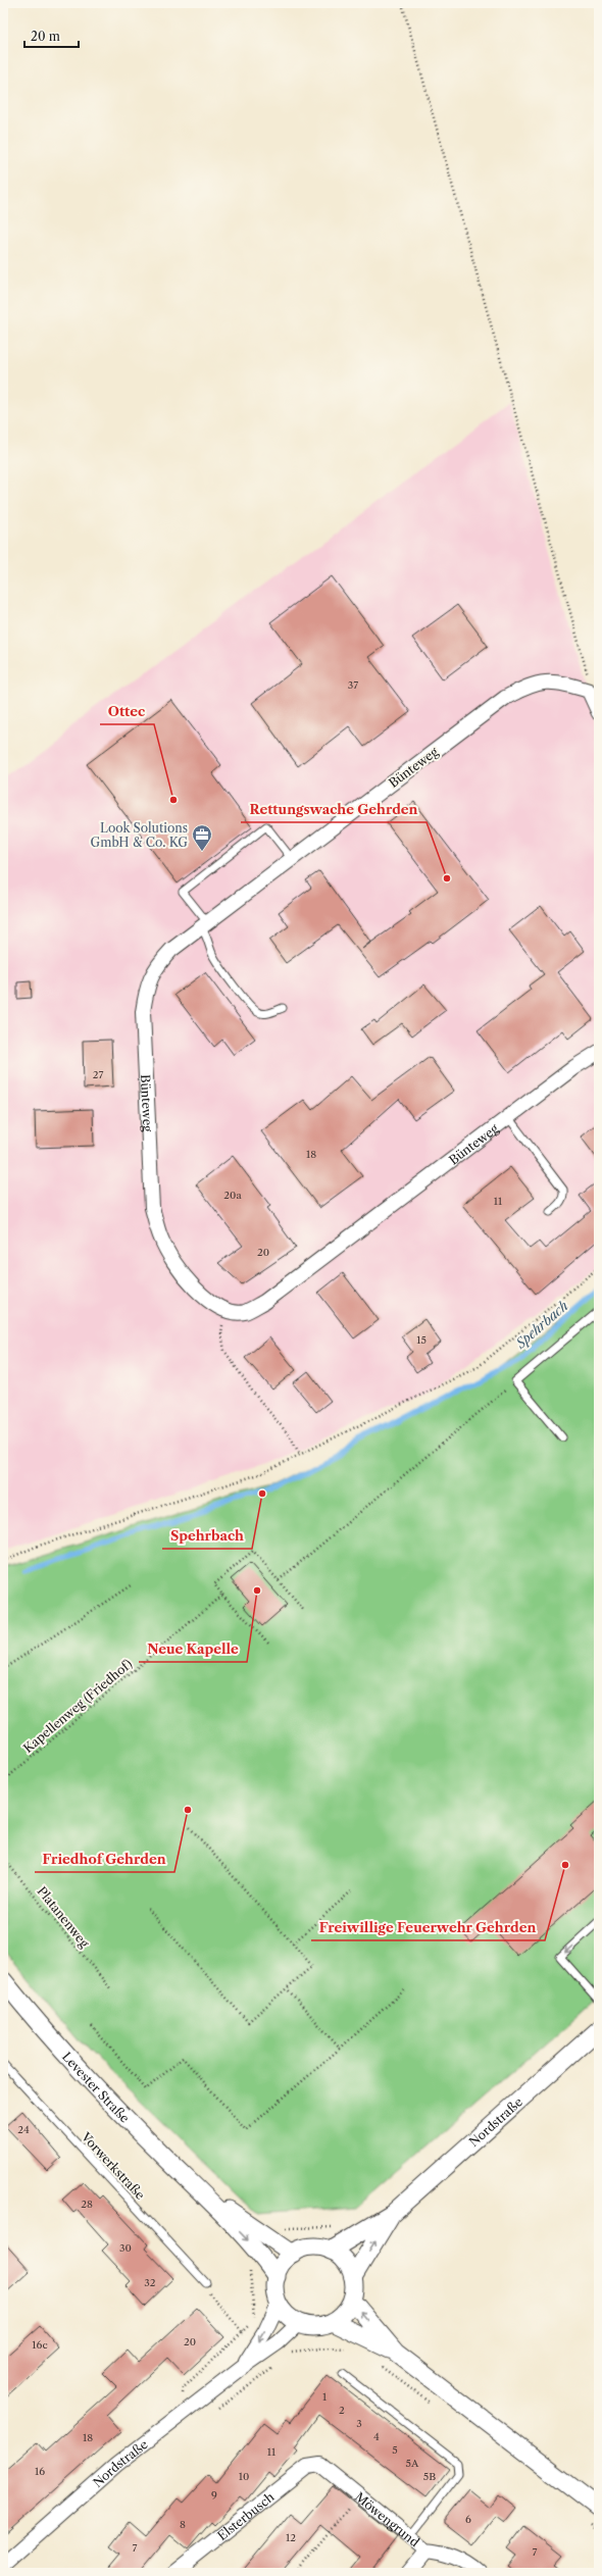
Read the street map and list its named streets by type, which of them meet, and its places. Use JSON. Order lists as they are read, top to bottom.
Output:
{
  "streets": {
    "street": [
      "Bünteweg",
      "Levester Straße",
      "Nordstraße",
      "Elsterbusch",
      "Möwengrund"
    ],
    "lane": ["Vorwerkstraße"],
    "path": ["Kapellenweg (Friedhof)", "Platanenweg"]
  },
  "crossings": [
    ["Levester Straße", "Nordstraße"],
    ["Elsterbusch", "Möwengrund"]
  ],
  "water": ["Spehrbach"],
  "places": {
    "other": [
      "Ottec",
      "Rettungswache Gehrden",
      "Spehrbach",
      "Neue Kapelle",
      "Friedhof Gehrden",
      "Freiwillige Feuerwehr Gehrden"
    ],
    "office": ["Look Solutions GmbH & Co. KG"]
  },
  "house_numbers": [
    "37",
    "27",
    "18",
    "20a",
    "11",
    "20",
    "15",
    "24",
    "28",
    "30",
    "32",
    "20",
    "16c",
    "1",
    "2",
    "3",
    "4",
    "18",
    "5",
    "11",
    "5A",
    "16",
    "10",
    "5B",
    "9",
    "6",
    "8",
    "12",
    "7",
    "7"
  ],
  "scale_bar": "20 m"
}
